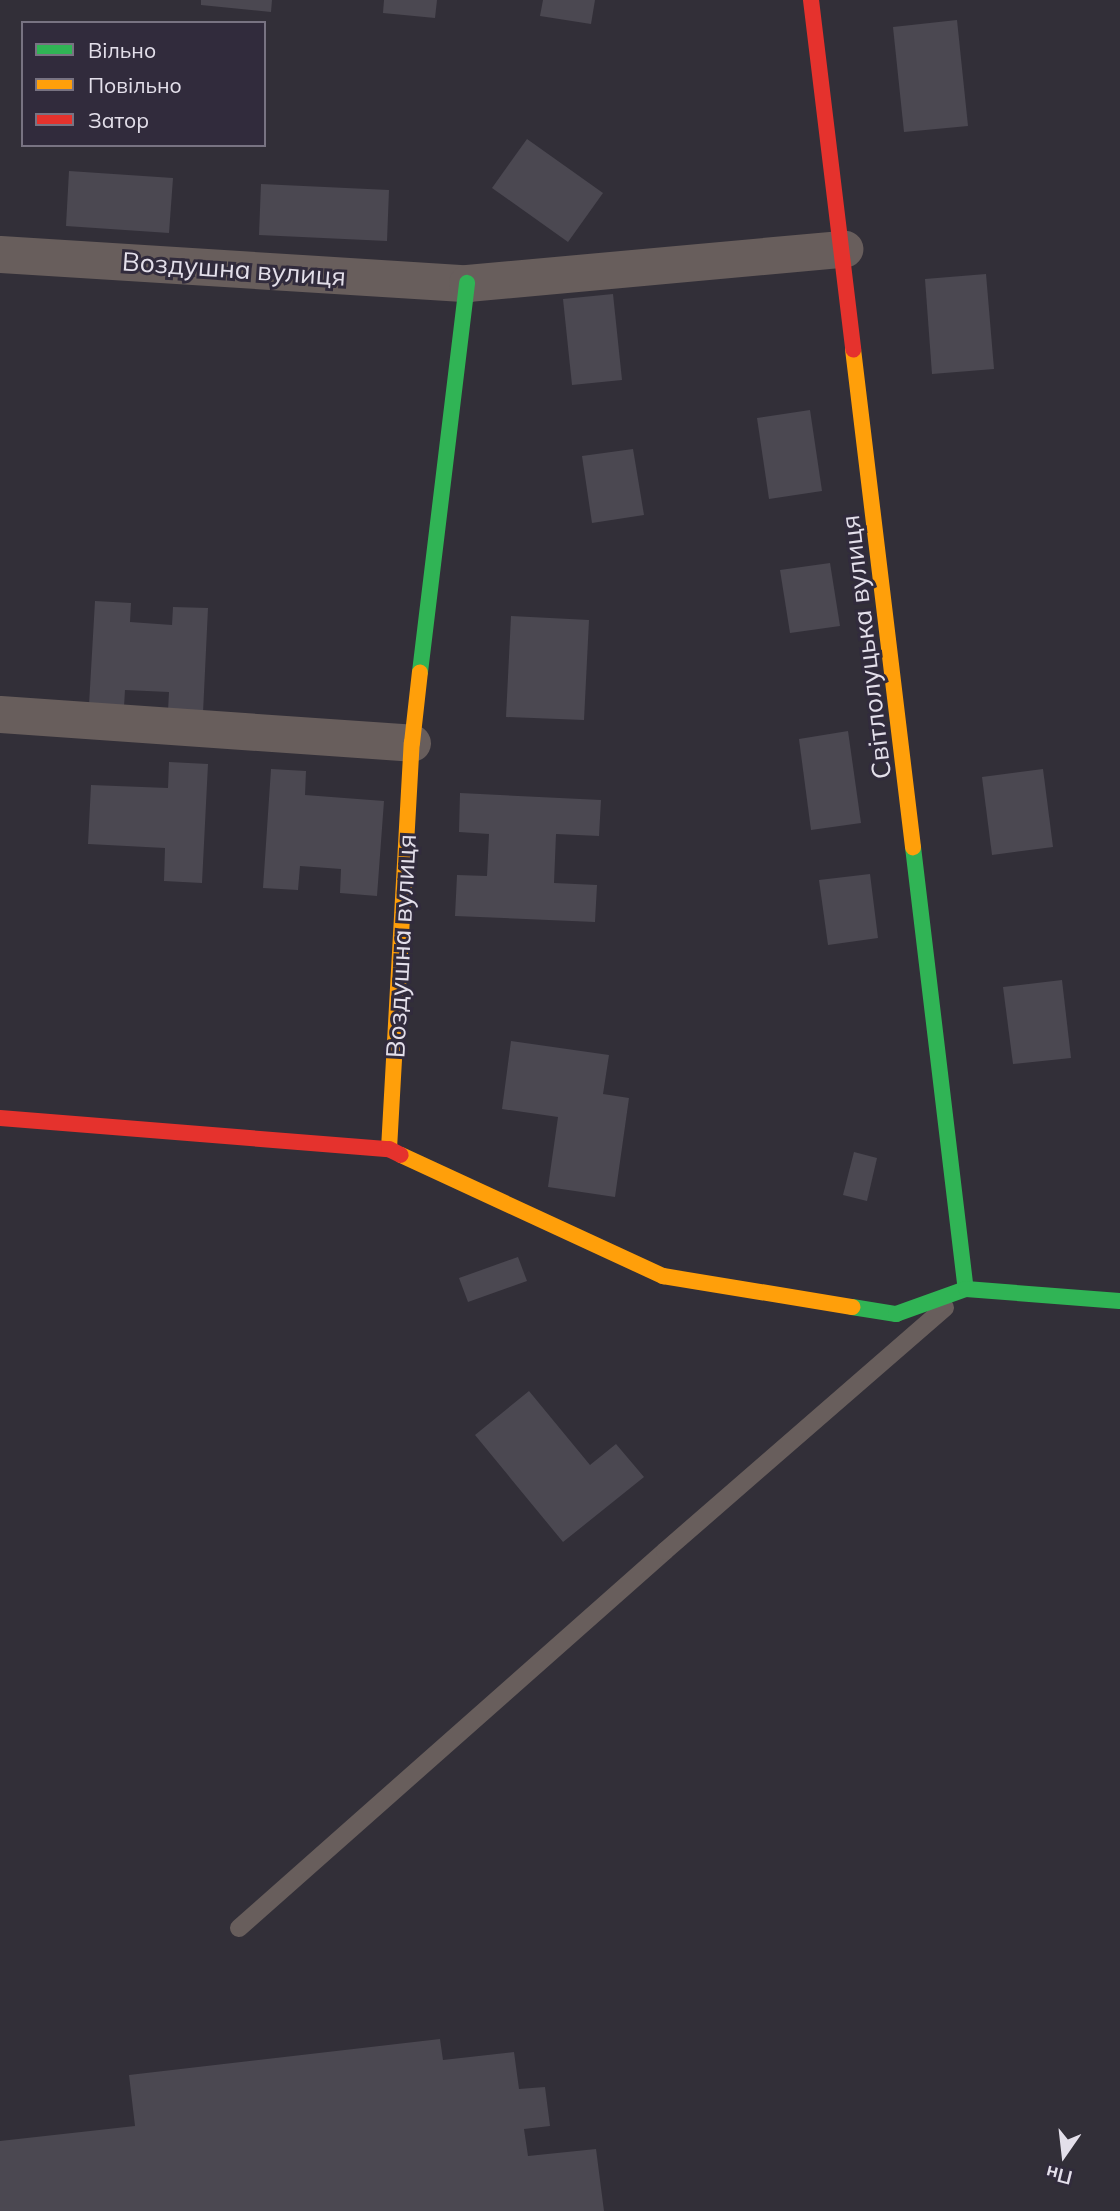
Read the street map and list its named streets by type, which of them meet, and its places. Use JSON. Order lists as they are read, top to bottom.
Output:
{
  "streets": {
    "street": ["Воздушна вулиця", "Світлолуцька вулиця"]
  },
  "crossings": [
    ["Воздушна вулиця", "Світлолуцька вулиця"]
  ],
  "legend": ["Вільно", "Повільно", "Затор"],
  "north": "bottom"
}
